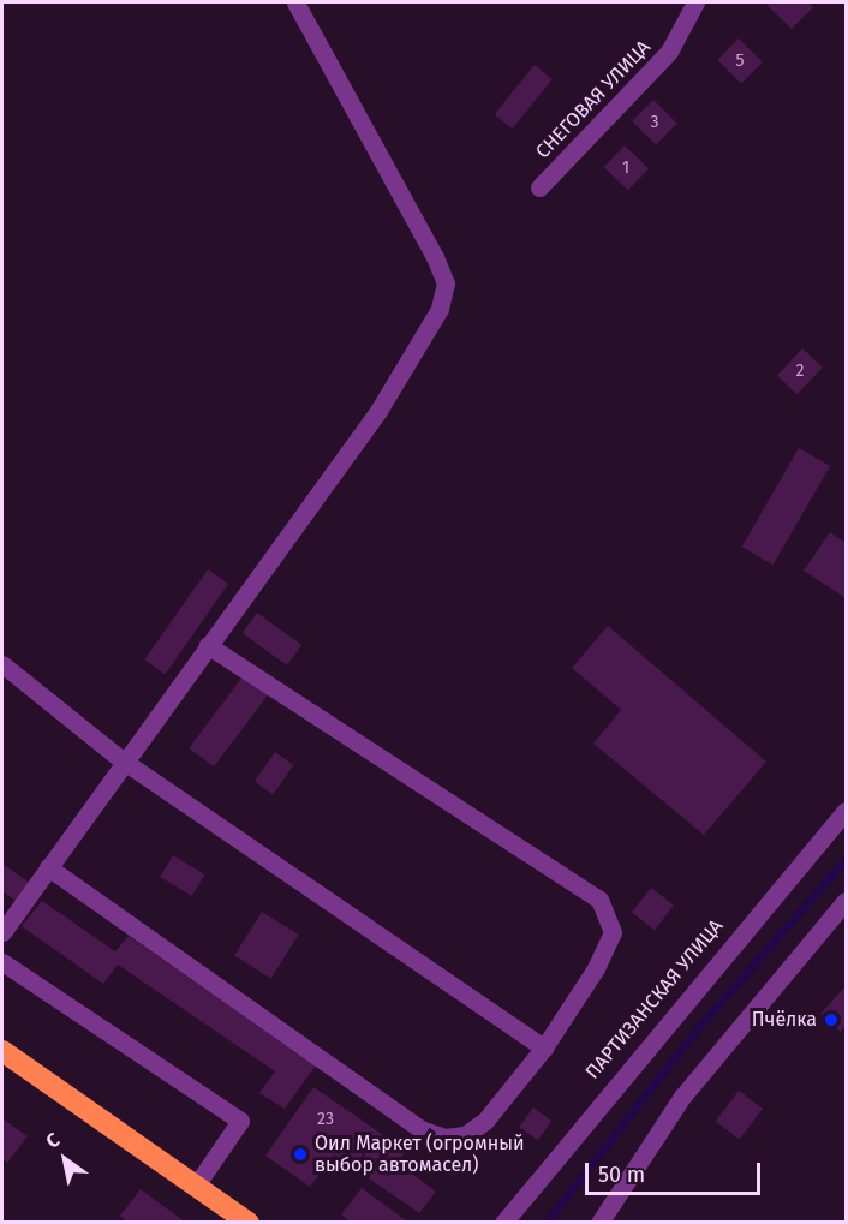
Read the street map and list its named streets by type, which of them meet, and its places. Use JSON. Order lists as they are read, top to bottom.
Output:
{
  "streets": {
    "street": ["СНЕГОВАЯ УЛИЦА", "ПАРТИЗАНСКАЯ УЛИЦА"]
  },
  "places": ["Пчёлка", "Оил Маркет (огромный выбор автомасел)"],
  "house_numbers": [
    "5",
    "3",
    "1",
    "2",
    "23"
  ],
  "scale_bar": "50 m",
  "north": "top left"
}
